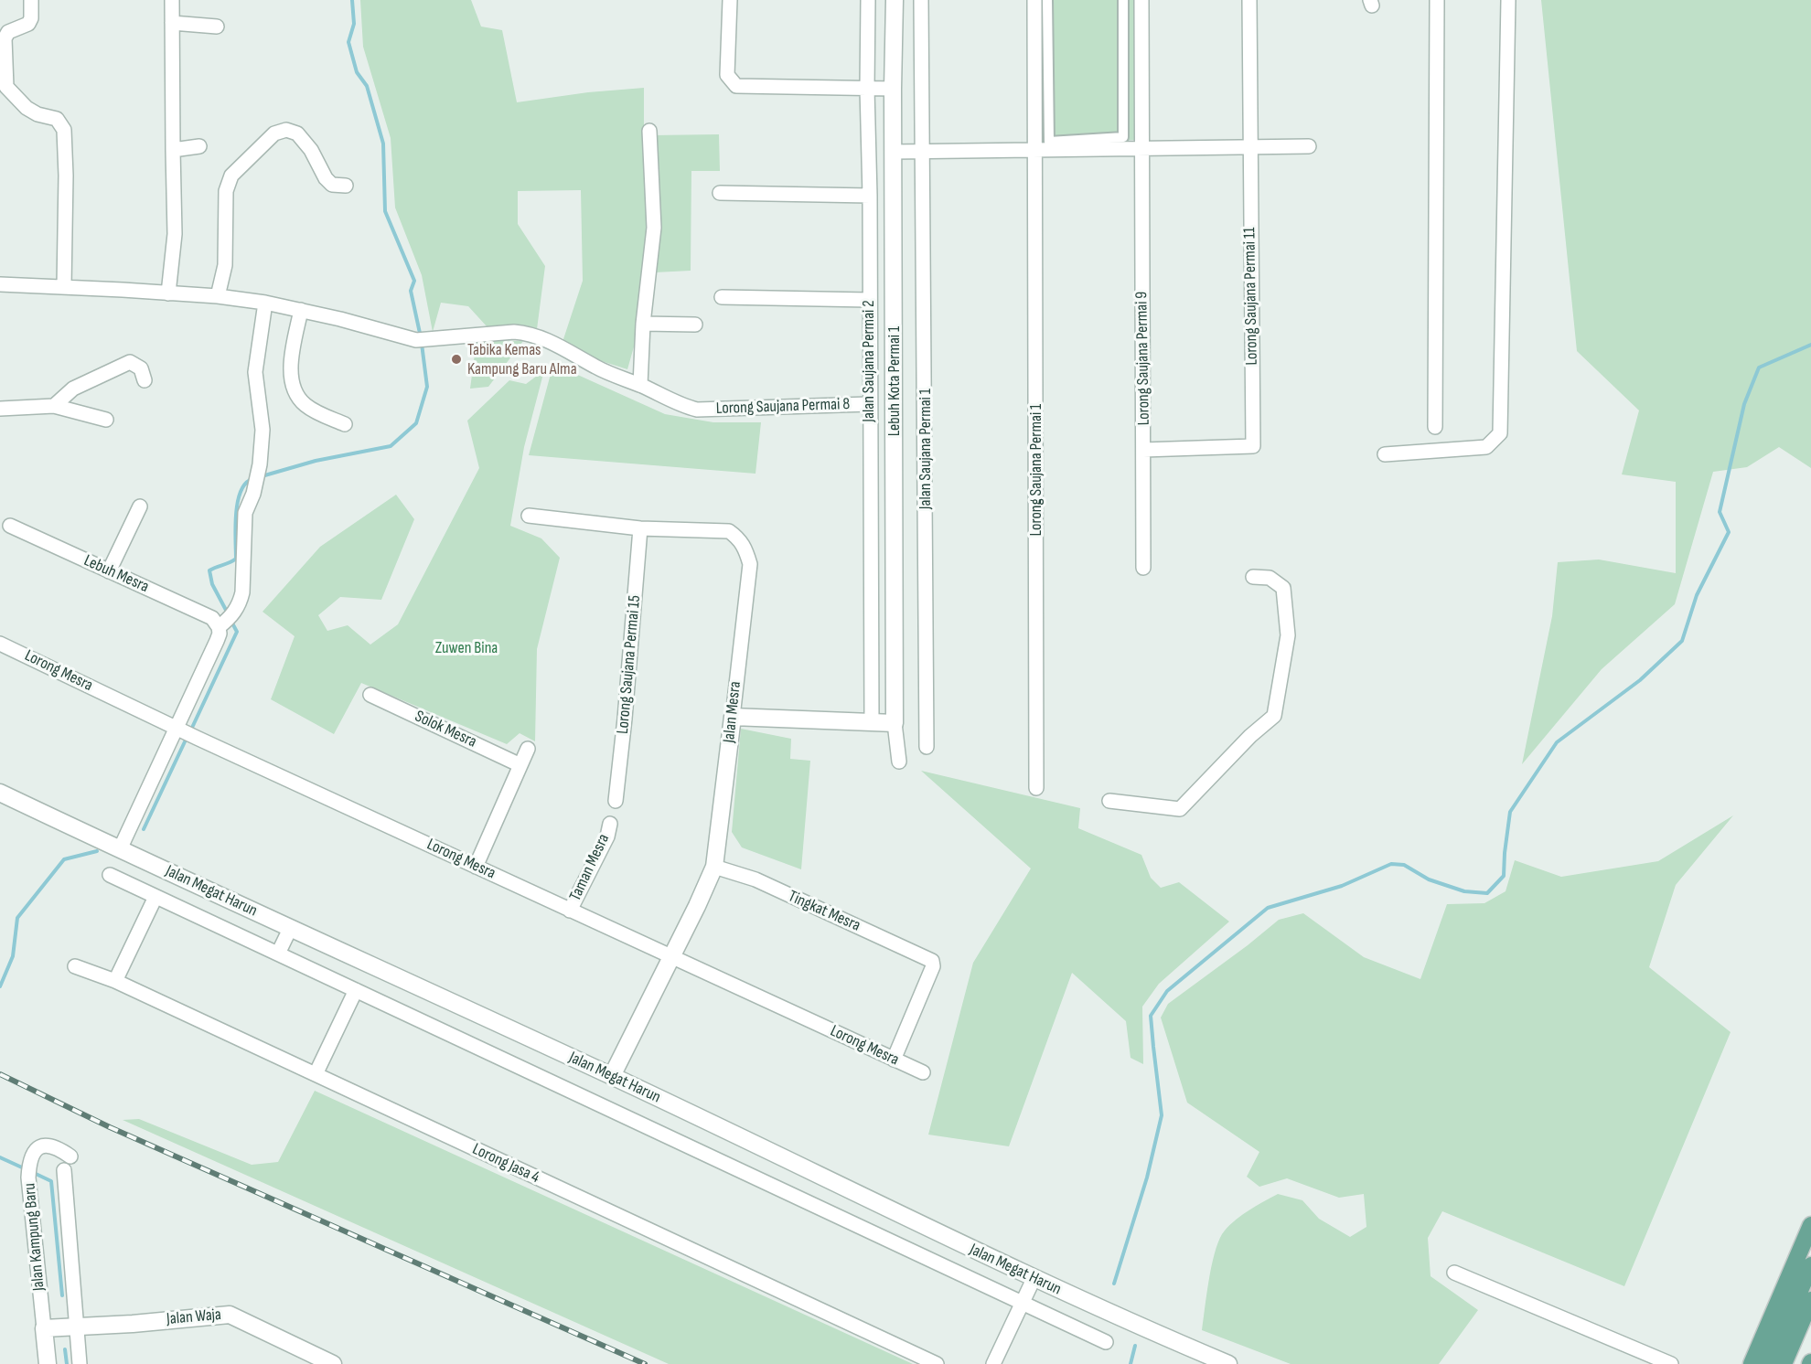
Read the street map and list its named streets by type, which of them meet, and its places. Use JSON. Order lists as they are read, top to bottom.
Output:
{
  "streets": {
    "street": [
      "Lorong Saujana Permai 11",
      "Lorong Saujana Permai 9",
      "Jalan Saujana Permai 2",
      "Lebuh Kota Permai 1",
      "Lorong Saujana Permai 8",
      "Jalan Saujana Permai 1",
      "Lorong Saujana Permai 1",
      "Lebuh Mesra",
      "Lorong Saujana Permai 15",
      "Lorong Mesra",
      "Jalan Mesra",
      "Solok Mesra",
      "Taman Mesra",
      "Jalan Megat Harun",
      "Tingkat Mesra",
      "Lorong Jasa 4",
      "Jalan Kampung Baru",
      "Jalan Waja"
    ]
  },
  "crossings": [
    ["Lorong Saujana Permai 11", "Lorong Saujana Permai 9"],
    ["Jalan Saujana Permai 2", "Lorong Saujana Permai 8"],
    ["Lorong Saujana Permai 15", "Jalan Mesra"],
    ["Lorong Mesra", "Jalan Mesra"],
    ["Lorong Mesra", "Taman Mesra"],
    ["Lorong Mesra", "Tingkat Mesra"],
    ["Jalan Mesra", "Jalan Megat Harun"],
    ["Jalan Mesra", "Tingkat Mesra"],
    ["Jalan Kampung Baru", "Jalan Waja"]
  ],
  "parks": ["Zuwen Bina"],
  "places": ["Tabika Kemas Kampung Baru Alma"]
}
